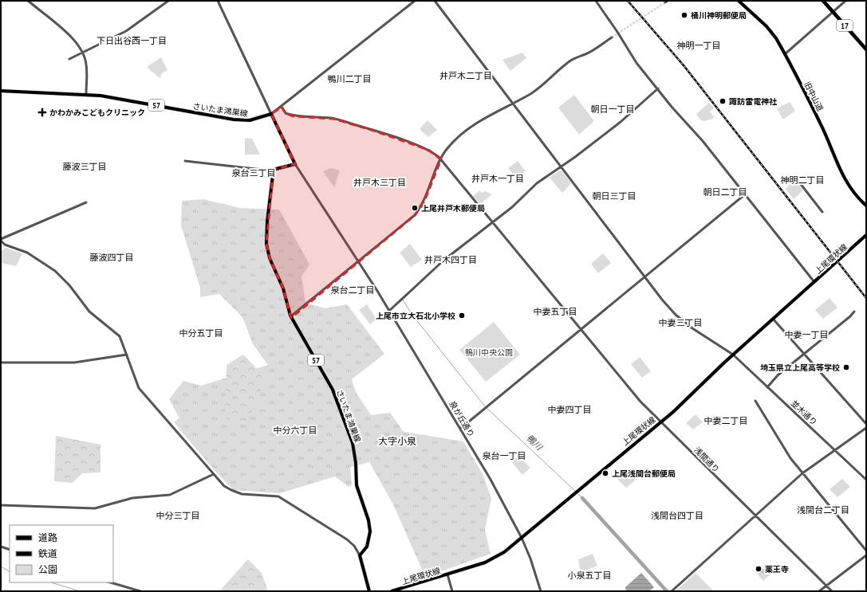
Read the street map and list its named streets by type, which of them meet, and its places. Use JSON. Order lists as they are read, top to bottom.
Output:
{
  "streets": {
    "highway": ["17"],
    "main road": [
      "旧中山道",
      "57",
      "さいたま鴻巣線",
      "上尾環状線"
    ],
    "street": ["並木通り", "泉が丘通り", "浅間通り"]
  },
  "crossings": [
    ["上尾環状線", "並木通り"],
    ["上尾環状線", "泉が丘通り"],
    ["上尾環状線", "浅間通り"]
  ],
  "districts": [
    "下日出谷西一丁目",
    "神明一丁目",
    "井戸木二丁目",
    "鴨川二丁目",
    "朝日一丁目",
    "藤波三丁目",
    "泉台三丁目",
    "井戸木一丁目",
    "神明二丁目",
    "井戸木三丁目",
    "朝日二丁目",
    "朝日三丁目",
    "藤波四丁目",
    "井戸木四丁目",
    "泉台二丁目",
    "中妻五丁目",
    "中妻三丁目",
    "中分五丁目",
    "中妻一丁目",
    "中妻四丁目",
    "中妻二丁目",
    "中分六丁目",
    "大字小泉",
    "泉台一丁目",
    "浅間台二丁目",
    "中分三丁目",
    "浅間台四丁目",
    "小泉五丁目"
  ],
  "water": ["鴨川"],
  "parks": ["鴨川中央公園"],
  "places": {
    "other": [
      "桶川神明郵便局",
      "諏訪雷電神社",
      "上尾井戸木郵便局",
      "上尾市立大石北小学校",
      "埼玉県立上尾高等学校",
      "上尾浅間台郵便局",
      "薬王寺"
    ],
    "health": ["かわかみこどもクリニック"]
  },
  "legend": ["道路", "鉄道", "公園"]
}
